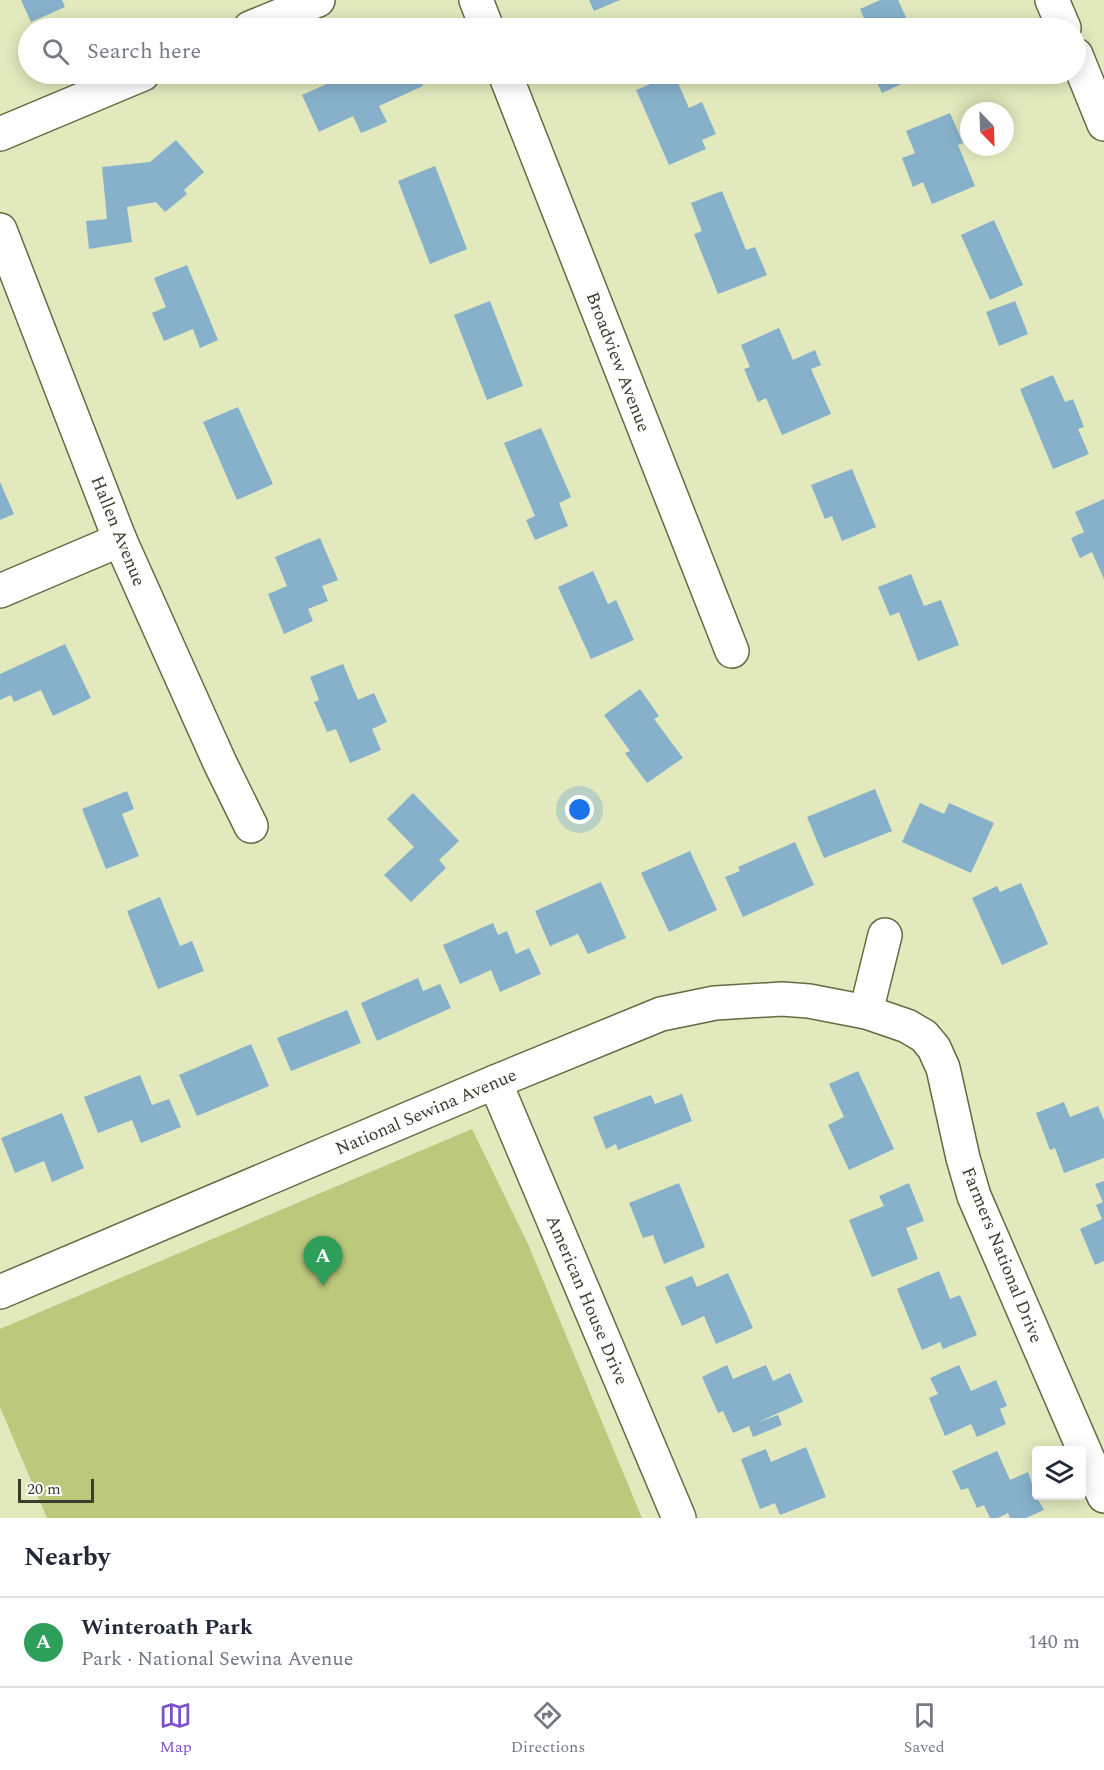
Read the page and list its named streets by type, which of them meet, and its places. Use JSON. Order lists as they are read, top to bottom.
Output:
{
  "streets": {
    "street": [
      "Broadview Avenue",
      "Hallen Avenue",
      "National Sewina Avenue",
      "Farmers National Drive",
      "American House Drive"
    ]
  },
  "crossings": [
    ["National Sewina Avenue", "Farmers National Drive"],
    ["National Sewina Avenue", "American House Drive"]
  ],
  "scale_bar": "20 m",
  "north": "bottom right",
  "page": {
    "search": "Search here",
    "pins": "A",
    "scale": "20 m",
    "heading": "Nearby",
    "list": [
      {
        "mark": "A",
        "name": "Winteroath Park",
        "note": "Park · National Sewina Avenue",
        "value": "140 m"
      }
    ],
    "nav": ["Map", "Directions", "Saved"]
  }
}
